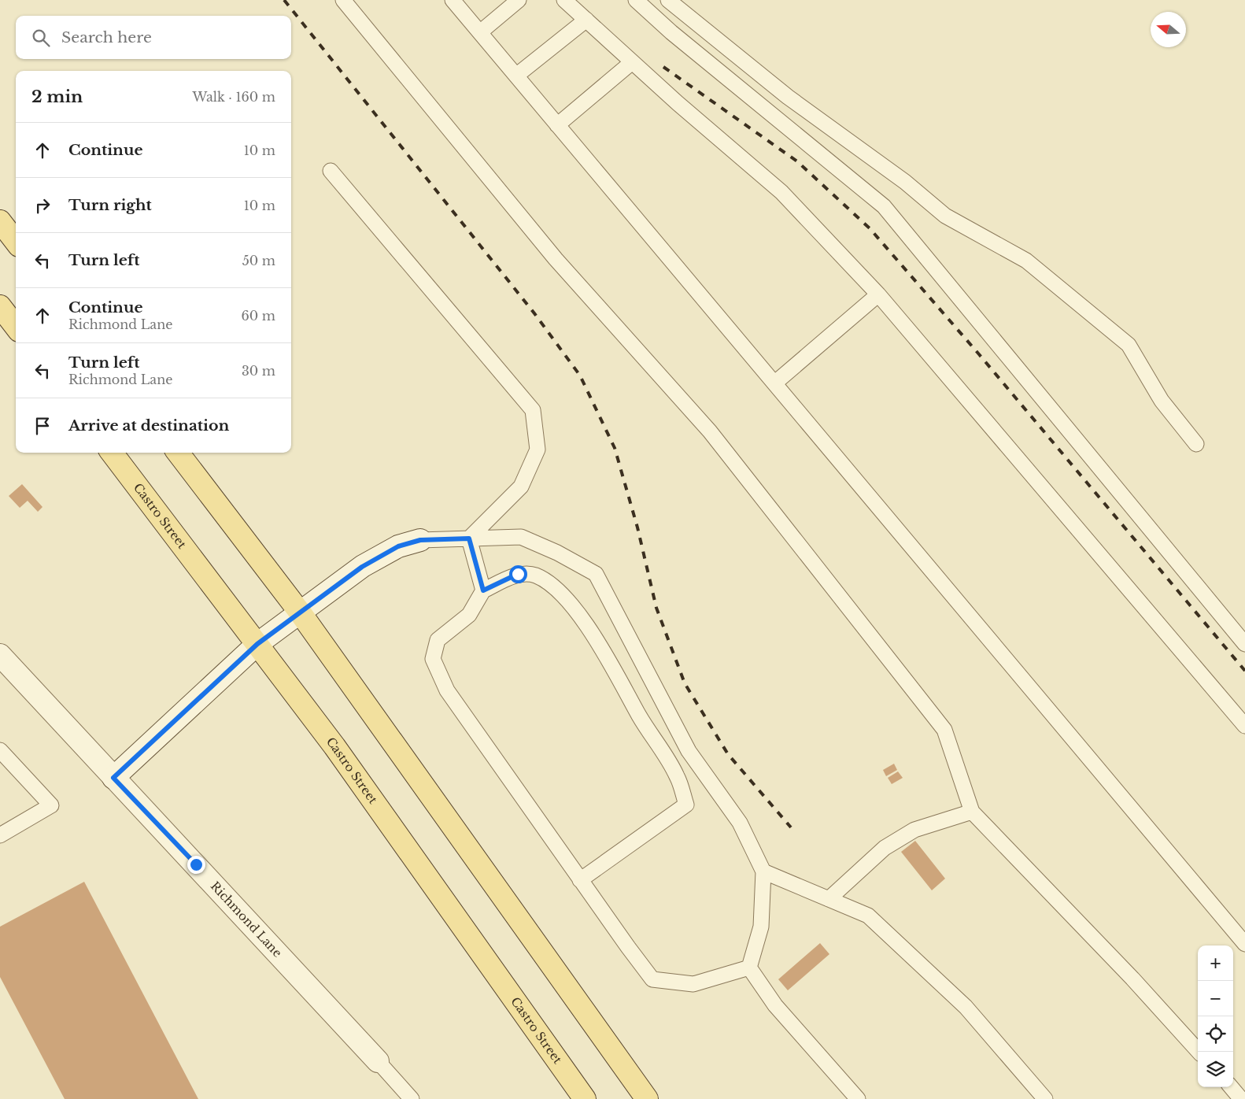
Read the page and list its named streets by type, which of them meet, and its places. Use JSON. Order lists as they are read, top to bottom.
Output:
{
  "streets": {
    "main road": ["Castro Street"],
    "street": ["Richmond Lane"]
  },
  "north": "left",
  "page": {
    "search": "Search here",
    "heading": ["2 min", "Walk · 160 m"],
    "list": [
      ["Continue", "10 m"],
      ["Turn right", "10 m"],
      ["Turn left", "50 m"],
      ["Continue", "Richmond Lane", "60 m"],
      ["Turn left", "Richmond Lane", "30 m"],
      "Arrive at destination"
    ],
    "map_buttons": ["+", "−"]
  }
}
